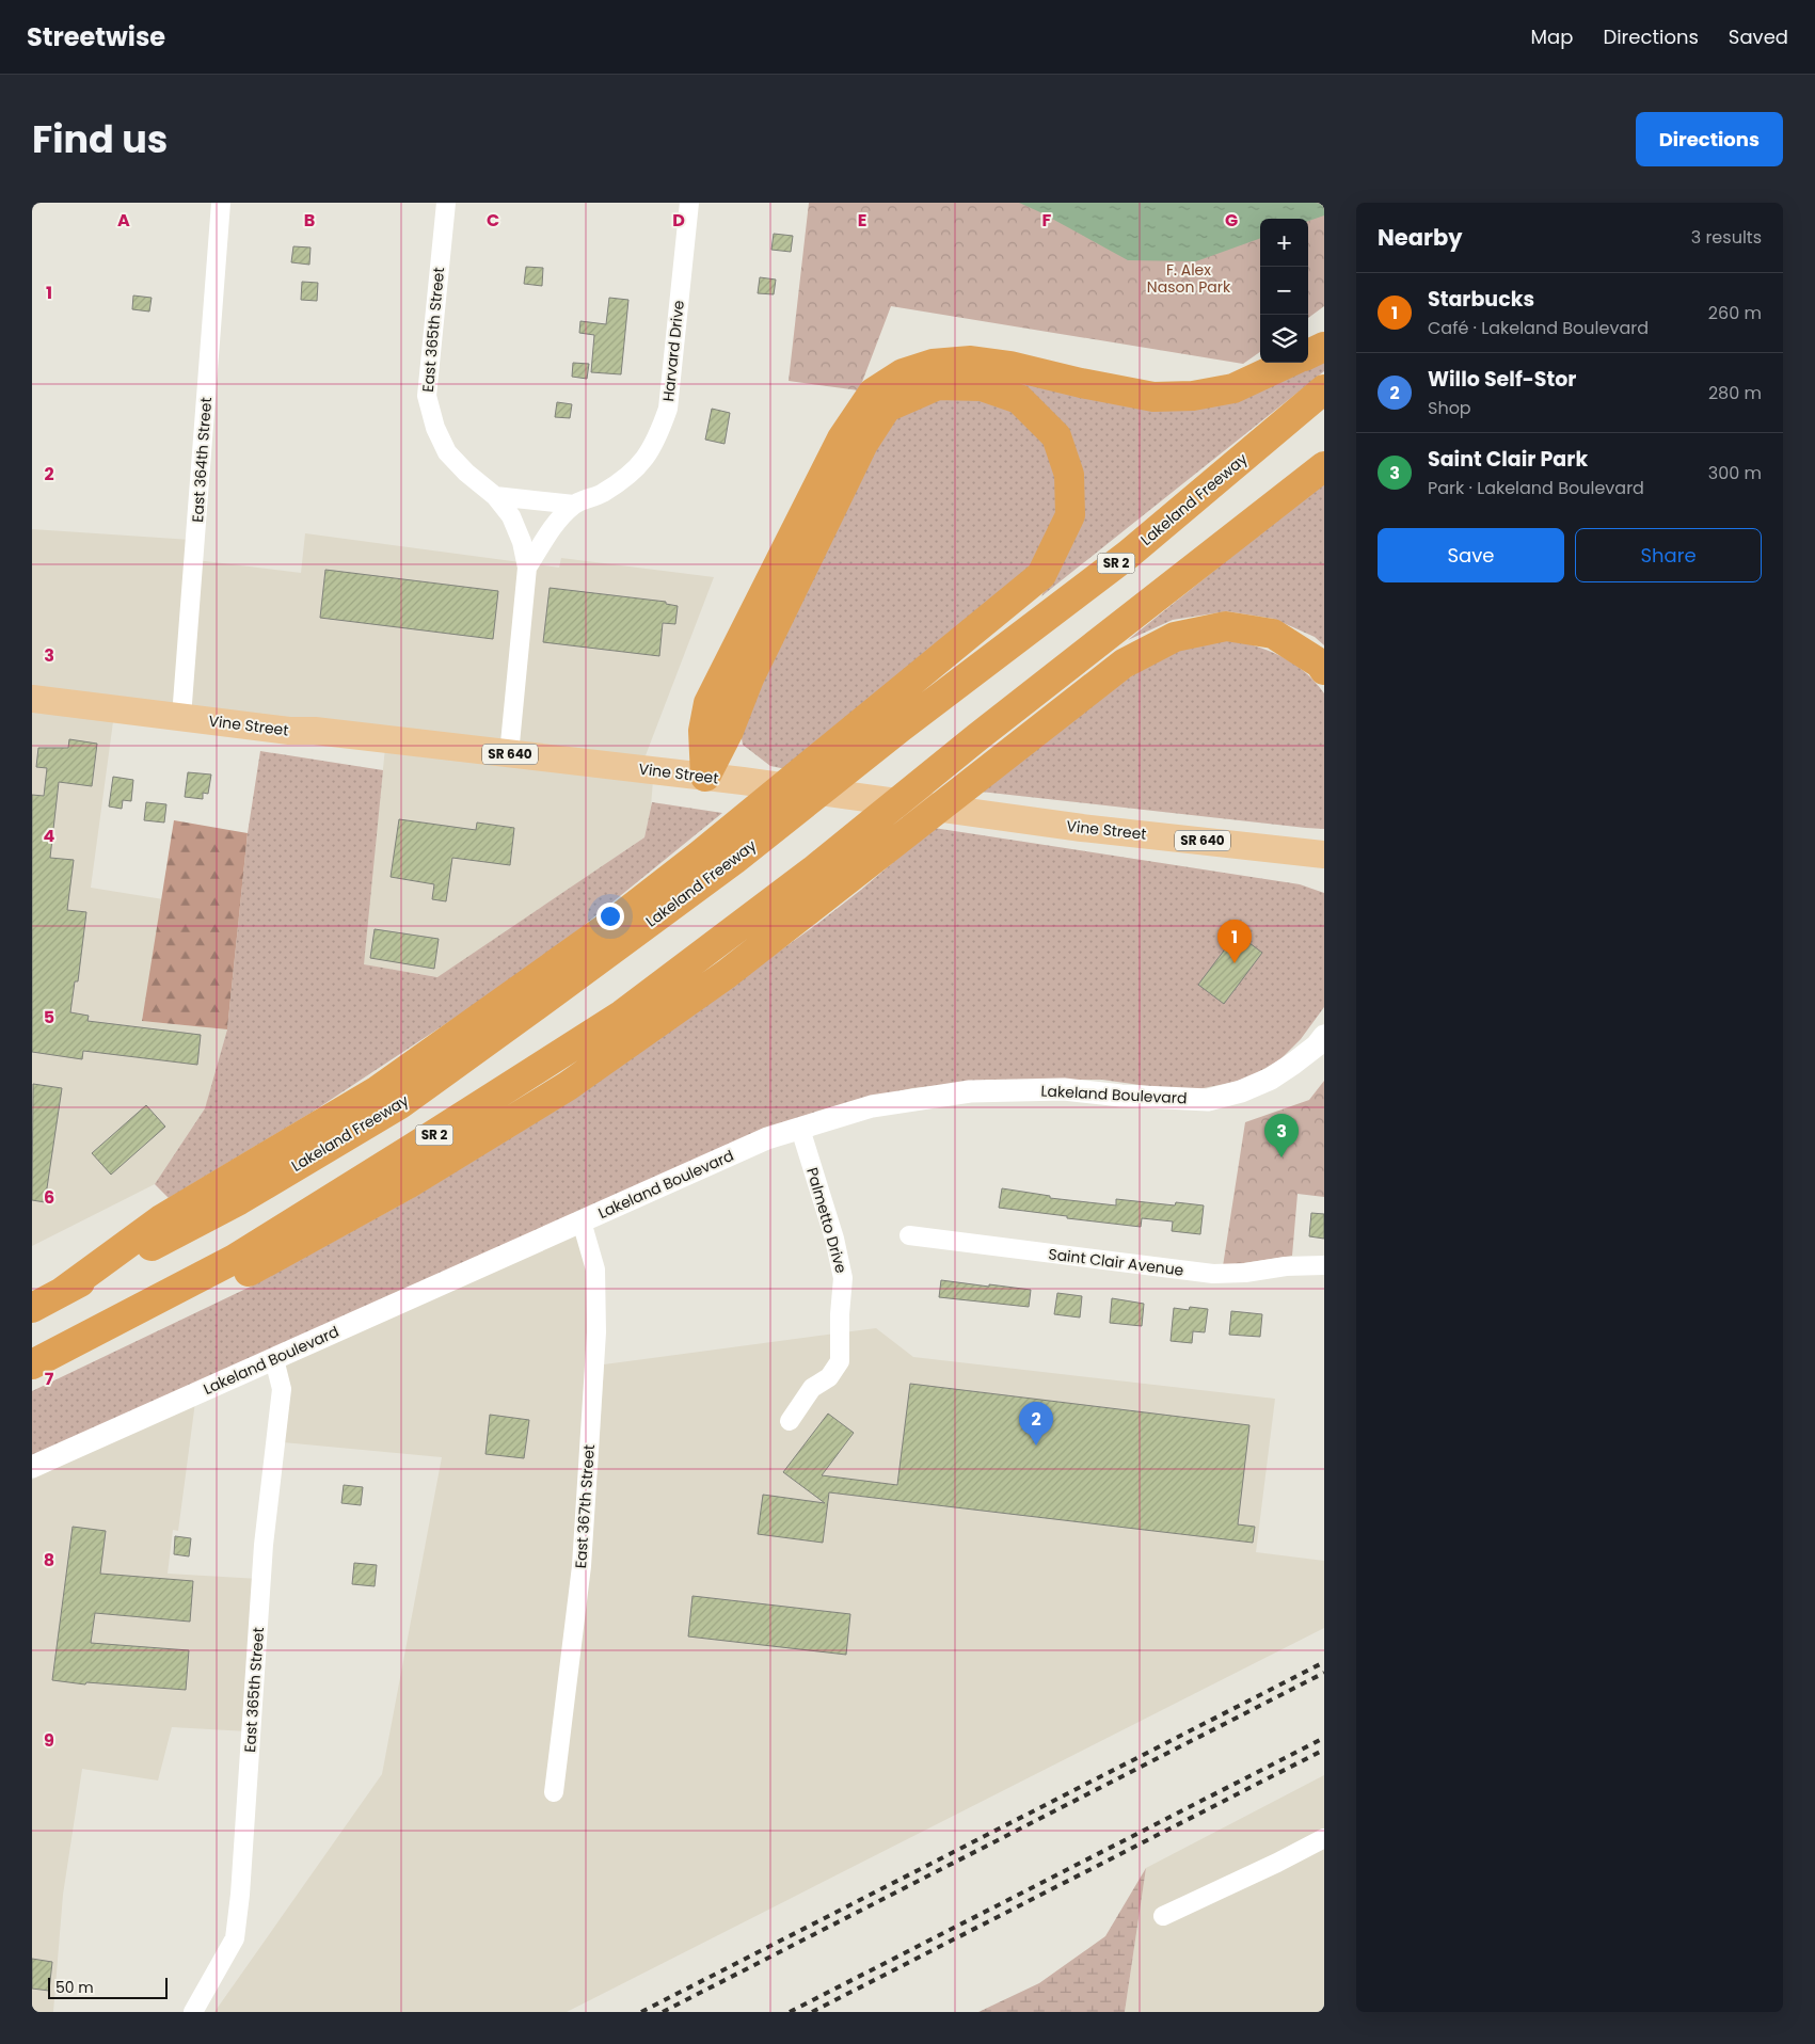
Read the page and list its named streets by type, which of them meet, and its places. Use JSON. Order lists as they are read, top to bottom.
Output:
{
  "streets": {
    "highway": ["Lakeland Freeway", "SR 2"],
    "main road": ["Vine Street", "SR 640"],
    "street": [
      "East 365th Street",
      "Harvard Drive",
      "East 364th Street",
      "Lakeland Boulevard",
      "Palmetto Drive",
      "Saint Clair Avenue",
      "East 367th Street"
    ]
  },
  "crossings": [
    ["East 365th Street", "Harvard Drive"],
    ["East 365th Street", "Vine Street"],
    ["East 365th Street", "Lakeland Boulevard"],
    ["East 364th Street", "Vine Street"],
    ["Lakeland Boulevard", "Palmetto Drive"],
    ["Lakeland Boulevard", "East 367th Street"]
  ],
  "parks": ["F. Alex Nason Park"],
  "scale_bar": "50 m",
  "page": {
    "header": "Streetwise",
    "nav": ["Map", "Directions", "Saved"],
    "title": "Find us",
    "buttons": [
      "Directions",
      ["Save", "Share"]
    ],
    "heading": ["Nearby", "3 results"],
    "map_buttons": ["+", "−"],
    "list": [
      {
        "mark": "1",
        "name": "Starbucks",
        "note": "Café · Lakeland Boulevard",
        "value": "260 m"
      },
      {
        "mark": "2",
        "name": "Willo Self-Stor",
        "note": "Shop",
        "value": "280 m"
      },
      {
        "mark": "3",
        "name": "Saint Clair Park",
        "note": "Park · Lakeland Boulevard",
        "value": "300 m"
      }
    ],
    "pins": ["1", "3", "2"],
    "scale": "50 m"
  },
  "grid": {
    "columns": [
      "A",
      "B",
      "C",
      "D",
      "E",
      "F",
      "G"
    ],
    "rows": [
      "1",
      "2",
      "3",
      "4",
      "5",
      "6",
      "7",
      "8",
      "9"
    ]
  }
}
